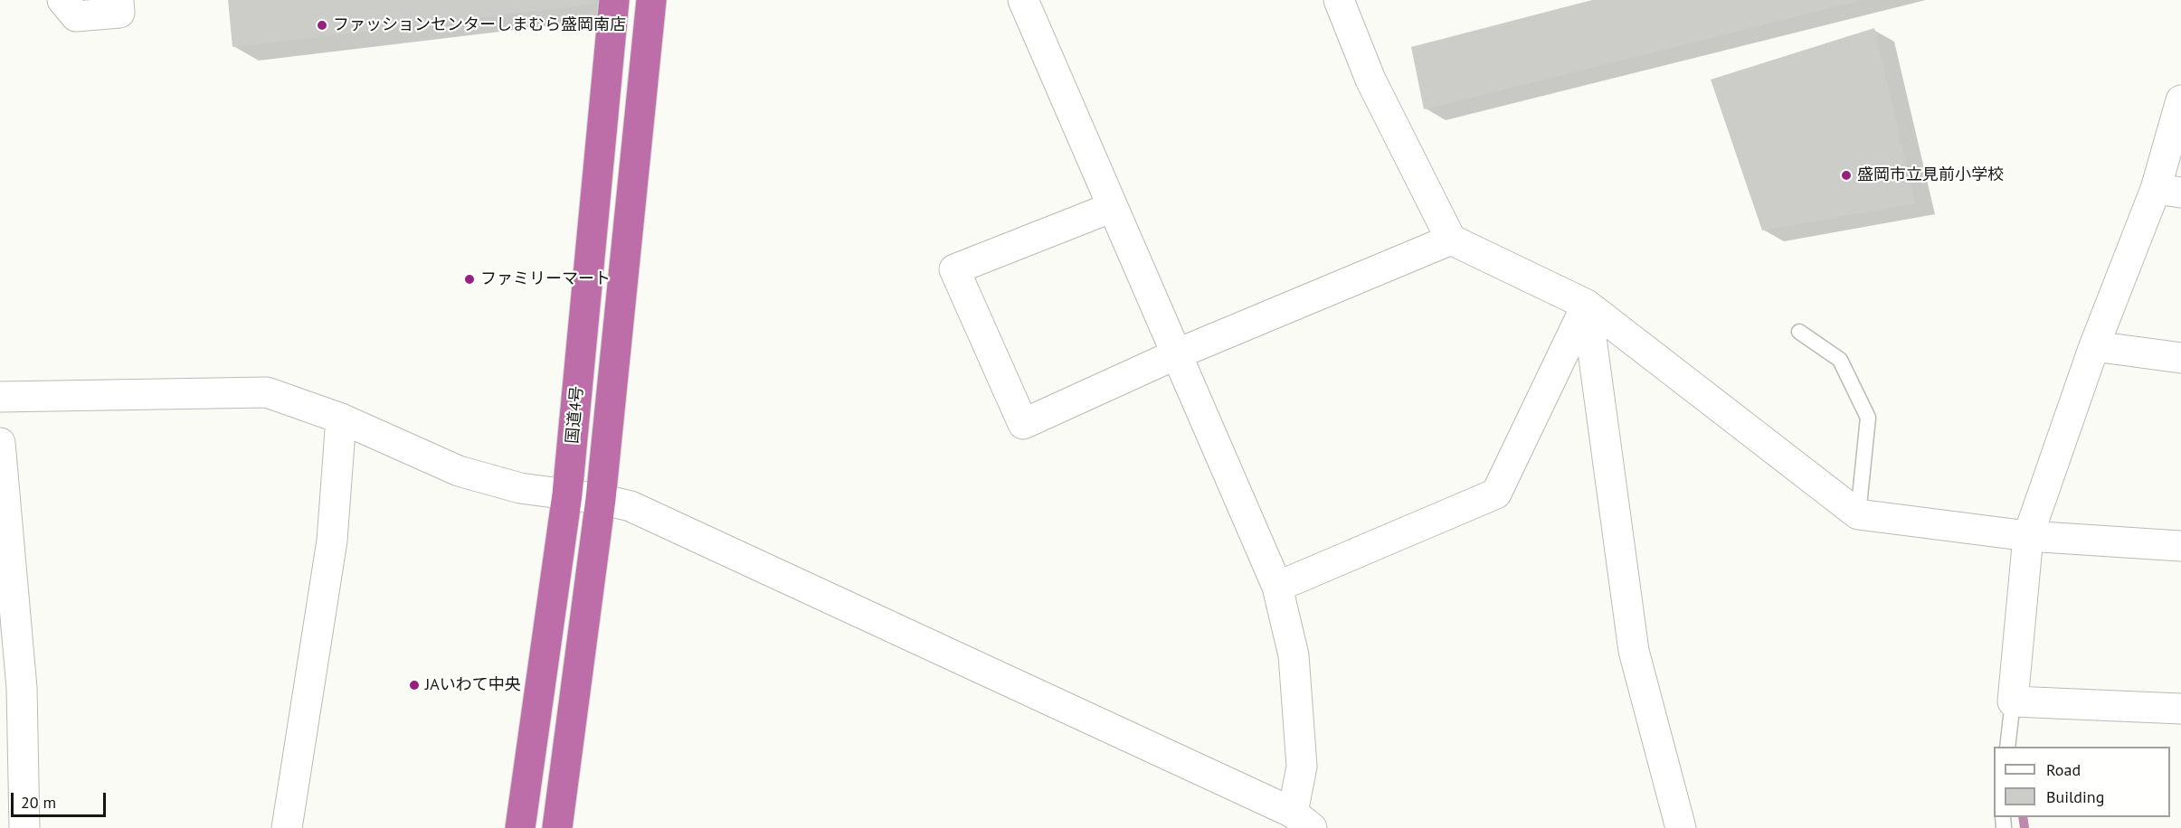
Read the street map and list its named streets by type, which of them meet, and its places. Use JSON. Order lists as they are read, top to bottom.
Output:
{
  "streets": {
    "highway": ["国道4号"]
  },
  "places": [
    "ファッションセンターしまむら盛岡南店",
    "盛岡市立見前小学校",
    "ファミリーマート",
    "JAいわて中央"
  ],
  "legend": ["Road", "Building"],
  "scale_bar": "20 m"
}
